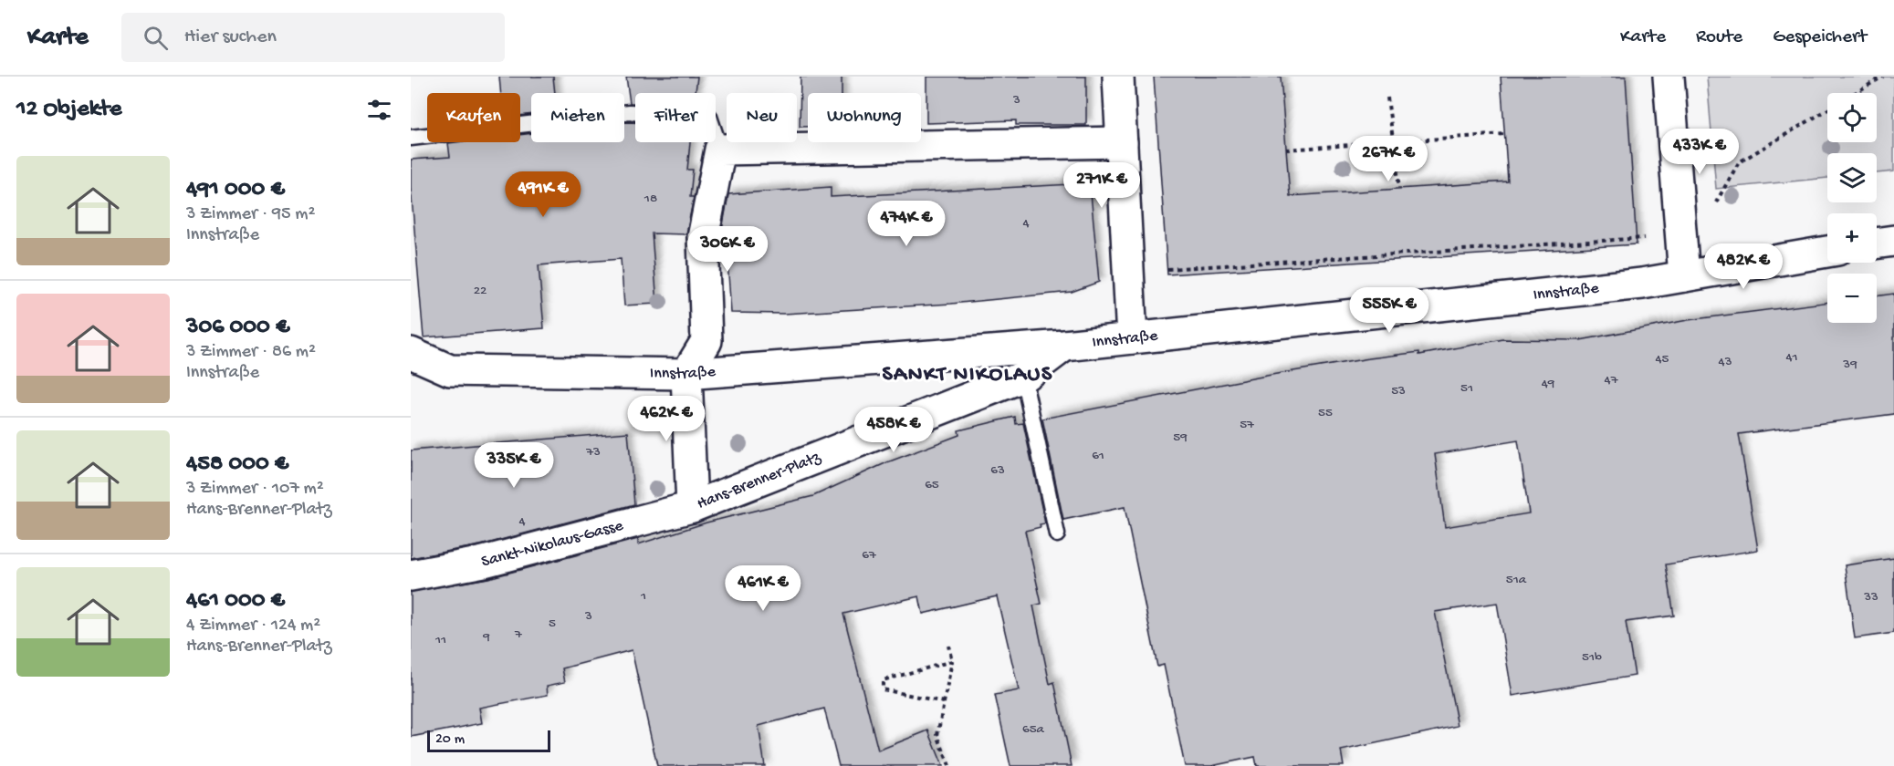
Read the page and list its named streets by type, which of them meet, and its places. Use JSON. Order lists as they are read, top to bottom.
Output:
{
  "streets": {
    "street": ["Innstraße", "Hans-Brenner-Platz", "Sankt-Nikolaus-Gasse"]
  },
  "crossings": [
    ["Innstraße", "Hans-Brenner-Platz"],
    ["Hans-Brenner-Platz", "Sankt-Nikolaus-Gasse"]
  ],
  "districts": ["SANKT NIKOLAUS"],
  "house_numbers": [
    "3",
    "18",
    "4",
    "22",
    "41",
    "45",
    "43",
    "39",
    "47",
    "49",
    "51",
    "53",
    "55",
    "57",
    "59",
    "73",
    "61",
    "63",
    "65",
    "4",
    "67",
    "51a",
    "1",
    "33",
    "3",
    "5",
    "7",
    "9",
    "11",
    "51b",
    "65a"
  ],
  "scale_bar": "20 m",
  "page": {
    "header": "Karte",
    "search": "Hier suchen",
    "nav": ["Karte", "Route", "Gespeichert"],
    "heading": "12 Objekte",
    "map_buttons": ["+", "−"],
    "chip": [
      "Kaufen",
      "Mieten",
      "Filter",
      "Neu",
      "Wohnung"
    ],
    "price": [
      "433K €",
      "267K €",
      "271K €",
      "491K €",
      "474K €",
      "306K €",
      "482K €",
      "555K €",
      "462K €",
      "458K €",
      "335K €",
      "461K €"
    ],
    "list": [
      {
        "name": "491 000 €",
        "note": "3 Zimmer · 95 m² · Innstraße"
      },
      {
        "name": "306 000 €",
        "note": "3 Zimmer · 86 m² · Innstraße"
      },
      {
        "name": "458 000 €",
        "note": "3 Zimmer · 107 m² · Hans-Brenner-Platz"
      },
      {
        "name": "461 000 €",
        "note": "4 Zimmer · 124 m² · Hans-Brenner-Platz"
      }
    ],
    "scale": "20 m"
  }
}
